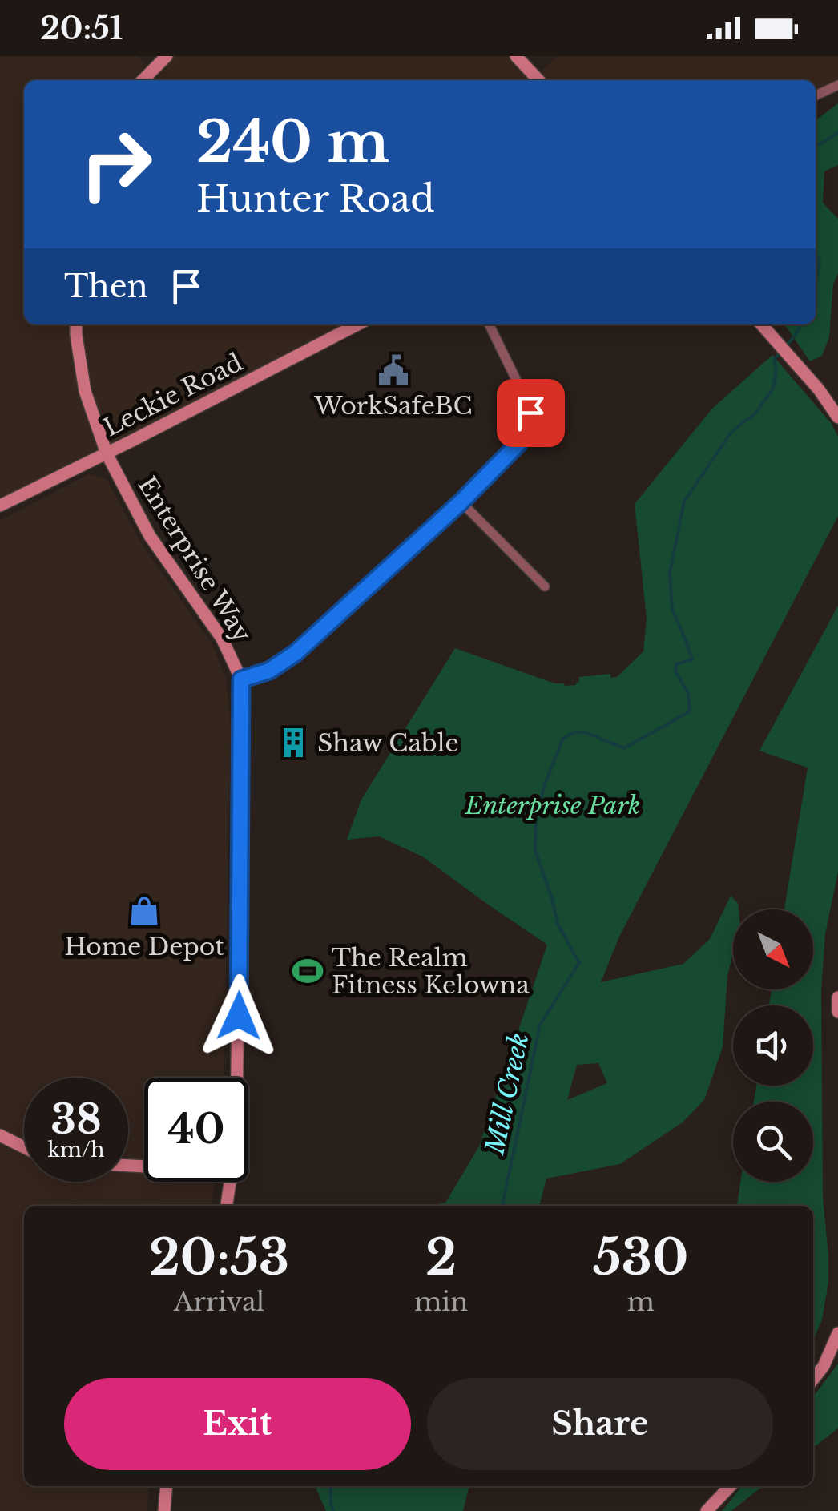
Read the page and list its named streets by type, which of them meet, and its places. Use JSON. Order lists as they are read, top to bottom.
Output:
{
  "streets": {
    "street": ["Leckie Road", "Enterprise Way"]
  },
  "crossings": [
    ["Leckie Road", "Enterprise Way"]
  ],
  "water": ["Mill Creek"],
  "parks": ["Enterprise Park"],
  "places": {
    "public building": ["WorkSafeBC"],
    "building": ["Shaw Cable"],
    "shop": ["Home Depot"],
    "sports": ["The Realm Fitness Kelowna"]
  },
  "north": "bottom right",
  "page": {
    "status": "20:51",
    "turn": ["240 m", "Hunter Road"],
    "then": "Then",
    "speed": "38 km/h",
    "limit": "40",
    "eta": [
      "20:53",
      "Arrival",
      "2",
      "min",
      "530",
      "m"
    ],
    "buttons": ["Exit", "Share"]
  }
}
